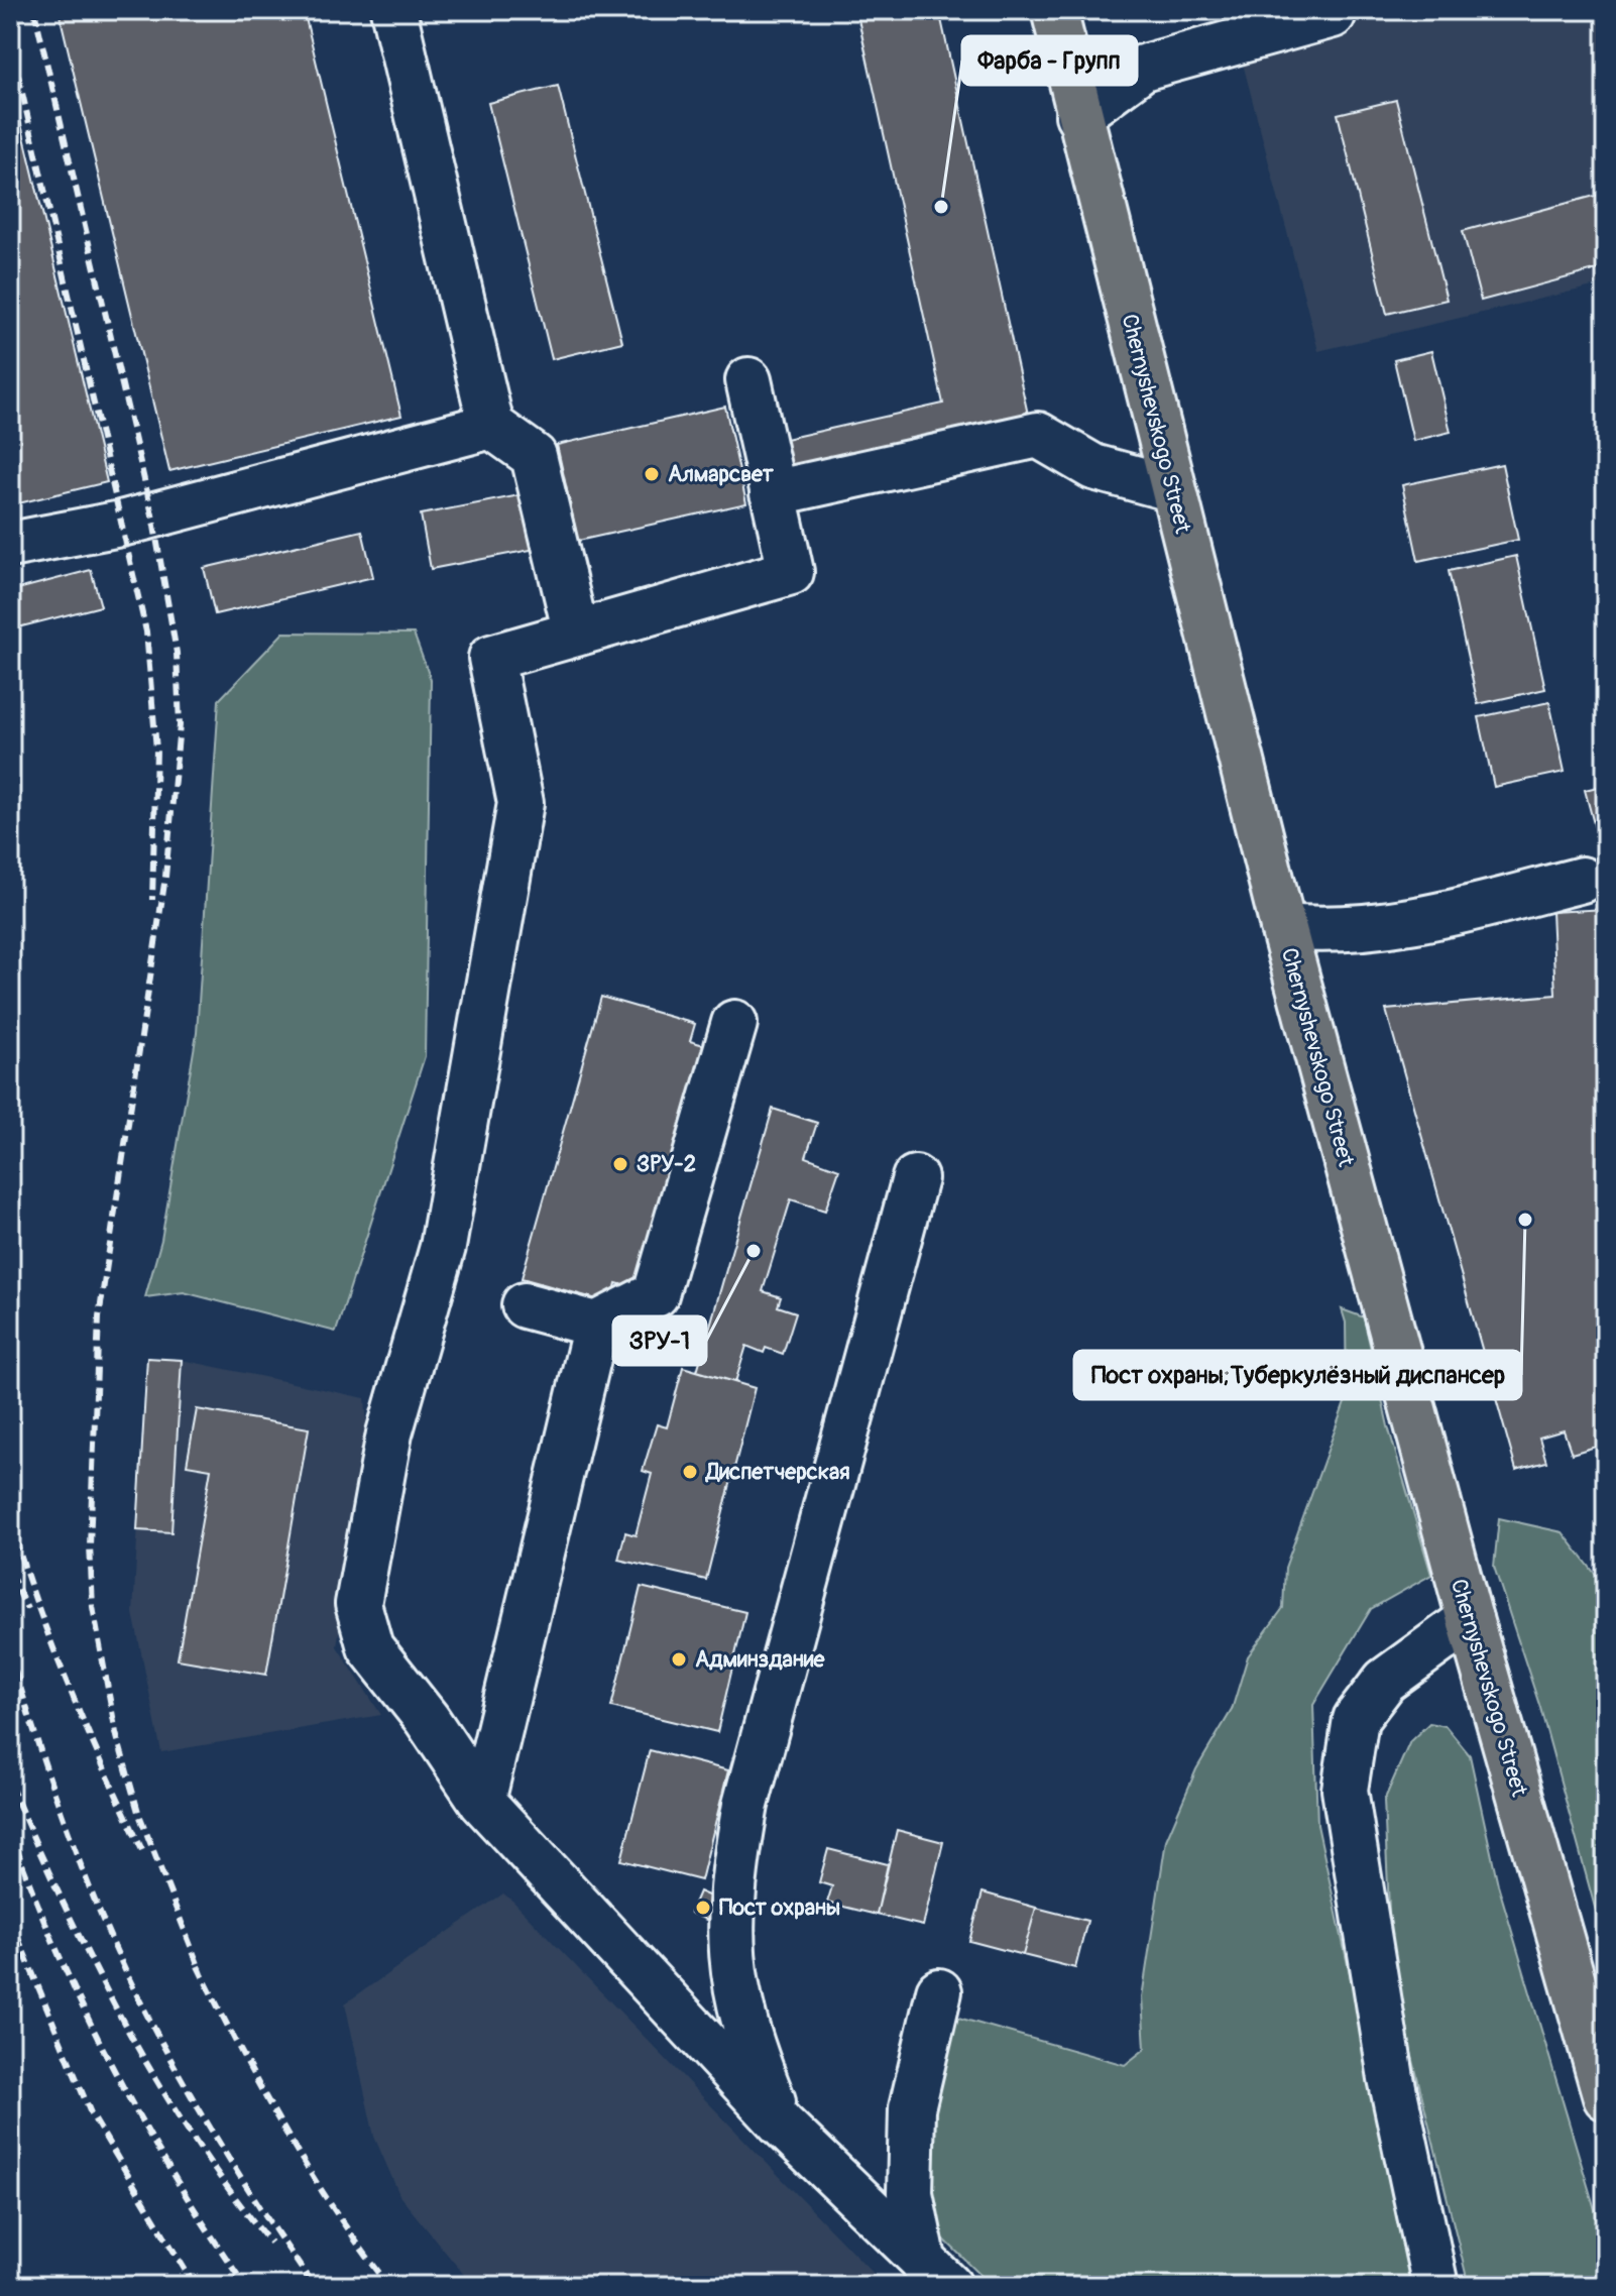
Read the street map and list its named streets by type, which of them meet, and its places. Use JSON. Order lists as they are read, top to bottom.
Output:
{
  "streets": {
    "main road": ["Chernyshevskogo Street"]
  },
  "places": [
    "Фарба - Групп",
    "Алмарсвет",
    "ЗРУ-2",
    "Пост охраны;Туберкулёзный диспансер",
    "ЗРУ-1",
    "Диспетчерская",
    "Админздание",
    "Пост охраны"
  ]
}
